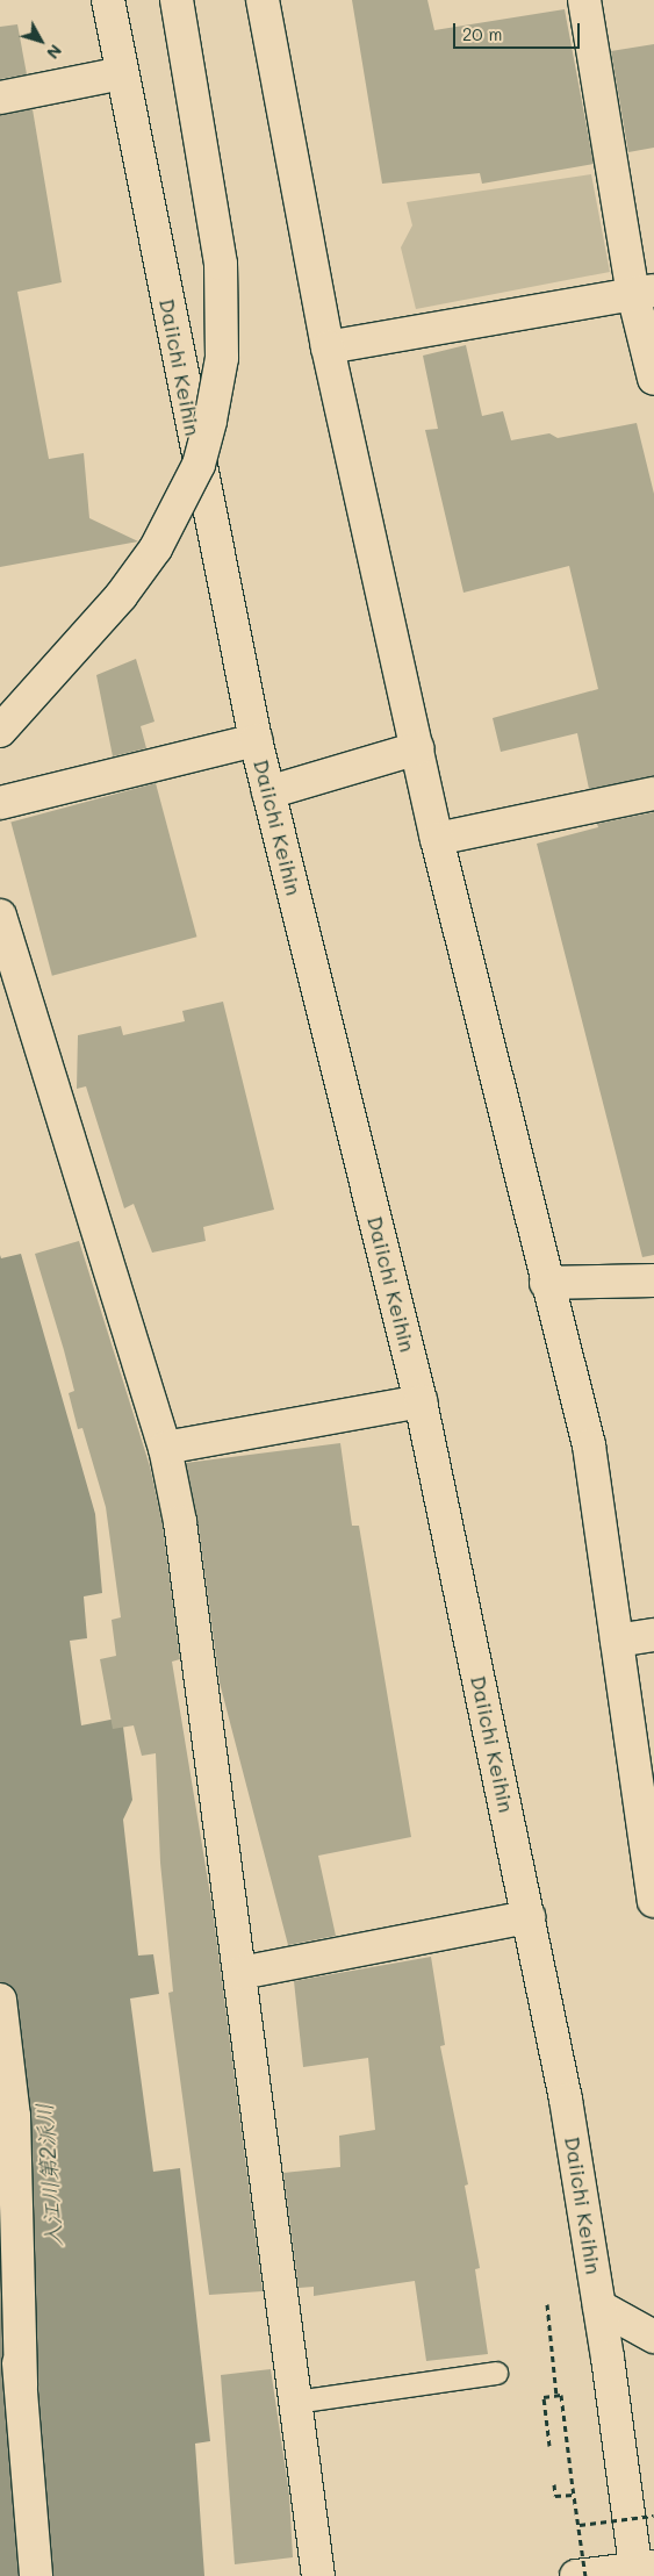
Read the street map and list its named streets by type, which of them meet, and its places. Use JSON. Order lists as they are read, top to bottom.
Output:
{
  "streets": {
    "main road": ["Daiichi Keihin"]
  },
  "water": ["入江川第2派川"],
  "scale_bar": "20 m",
  "north": "bottom right"
}
